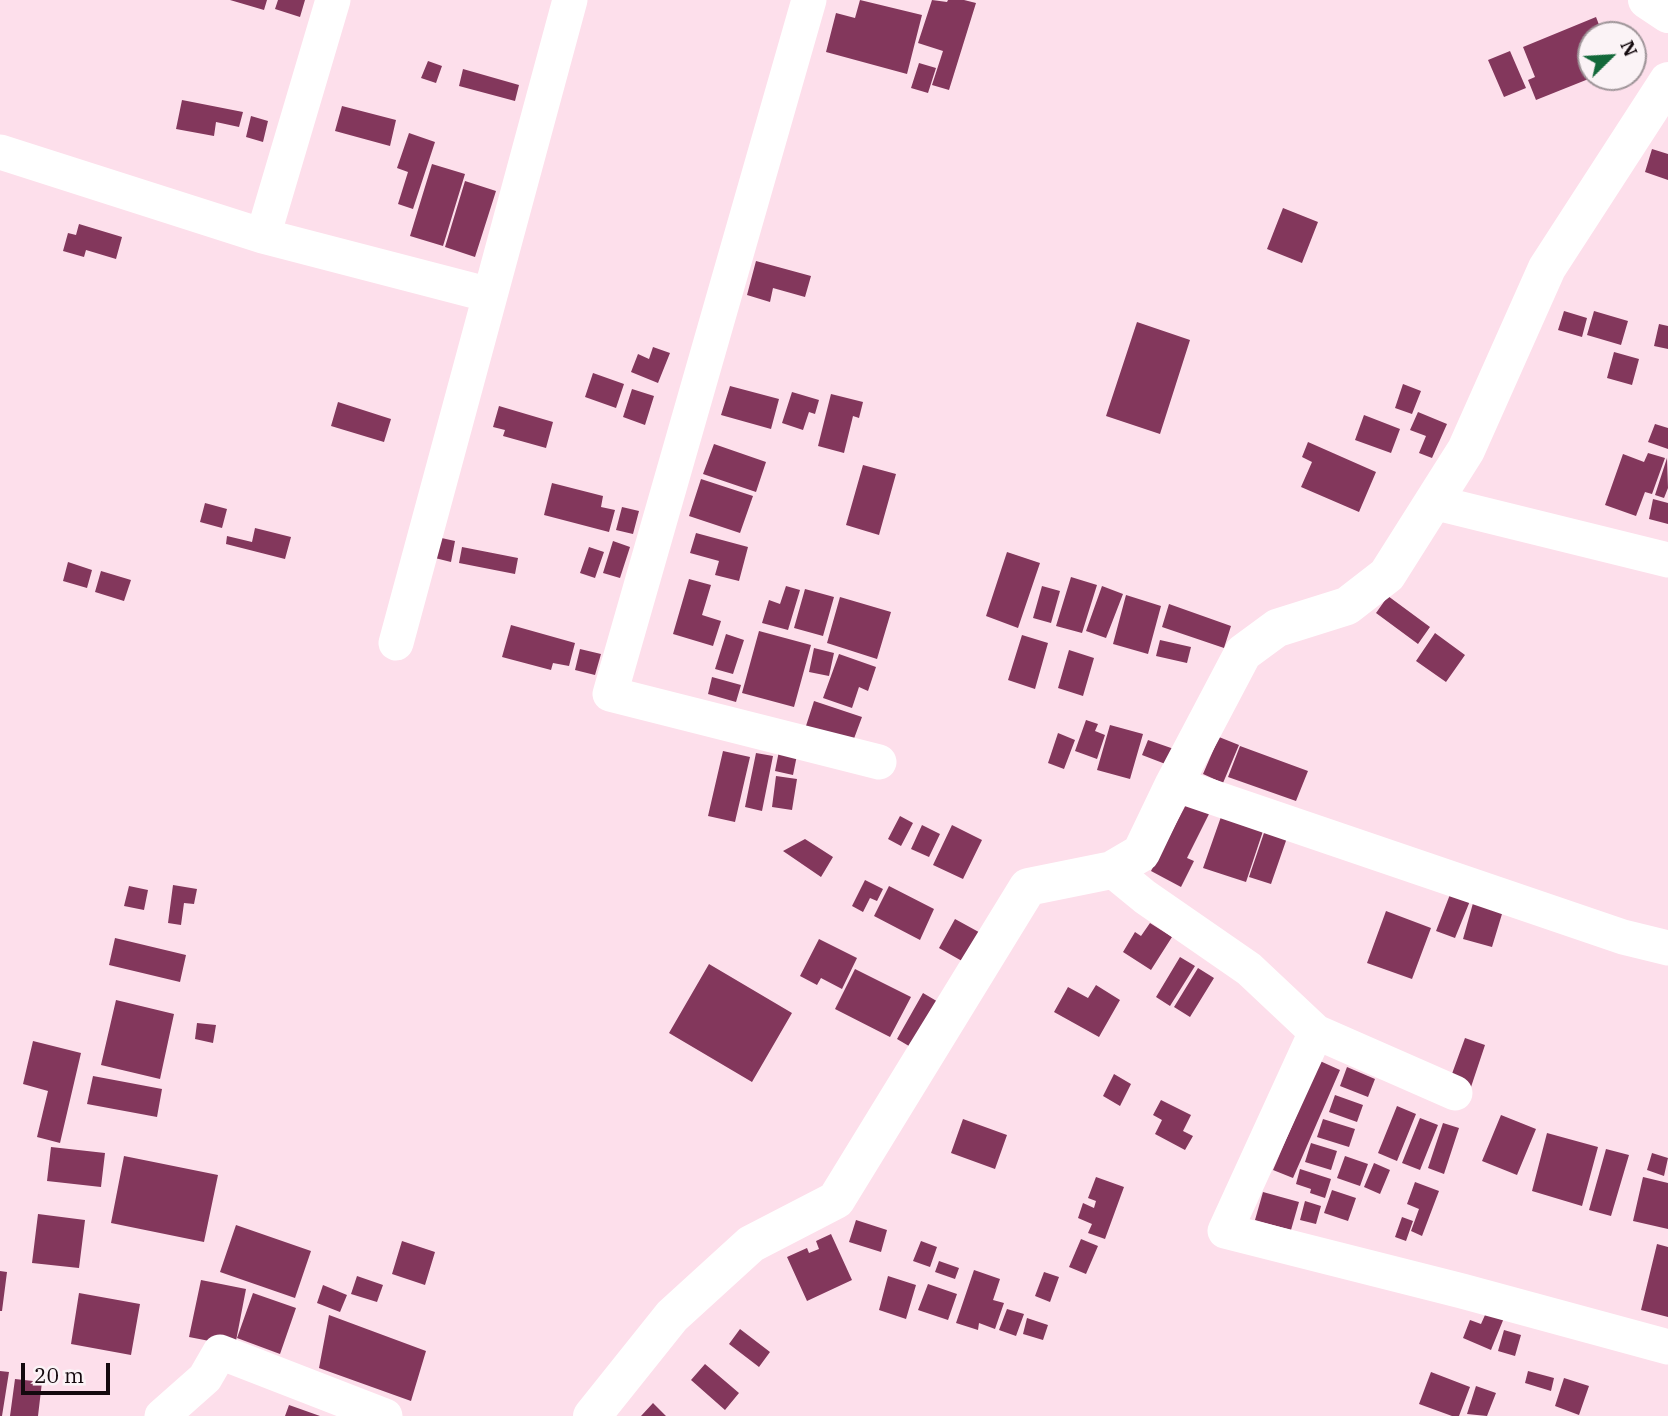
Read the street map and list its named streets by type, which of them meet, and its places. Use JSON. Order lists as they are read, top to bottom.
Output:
{
  "scale_bar": "20 m",
  "north": "top right"
}
